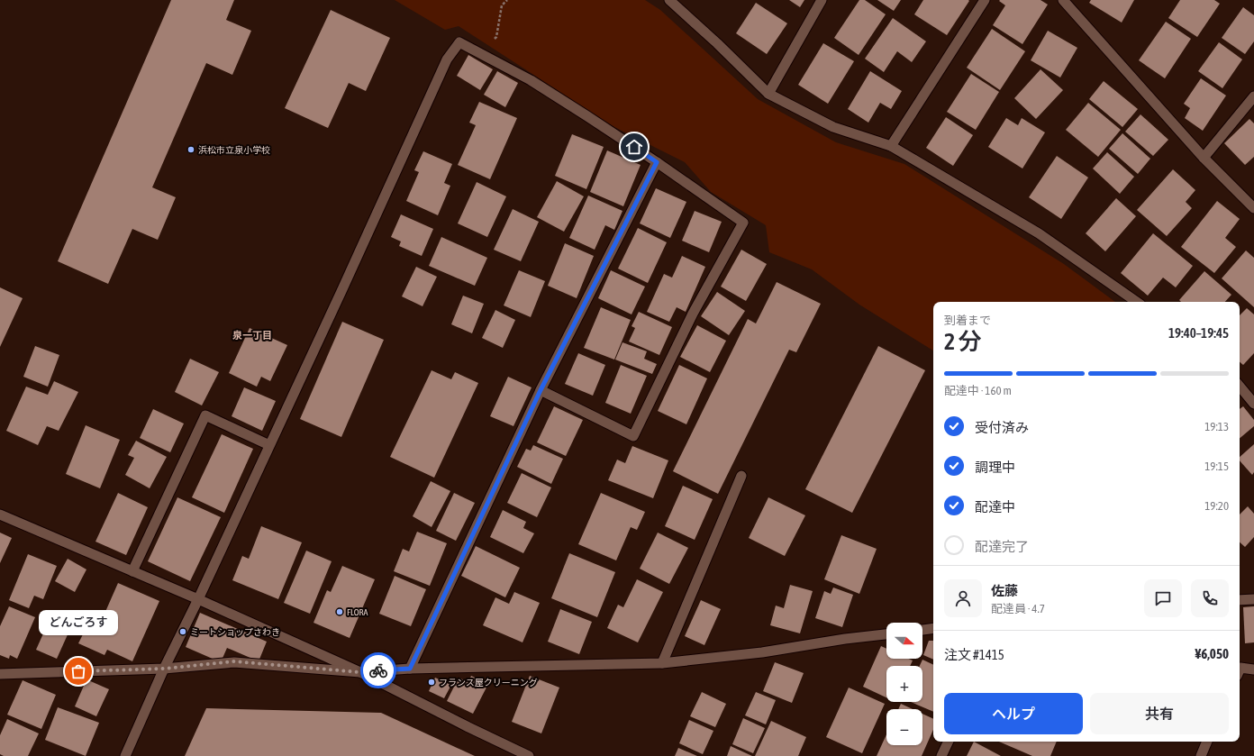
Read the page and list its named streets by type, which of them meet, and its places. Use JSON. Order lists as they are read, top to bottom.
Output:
{
  "districts": ["泉一丁目"],
  "places": [
    "浜松市立泉小学校",
    "FLORA",
    "ミートショップさわき",
    "どんごろす",
    "フランス屋クリーニング"
  ],
  "north": "right",
  "page": {
    "heading": ["2 分", "到着まで", "19:40–19:45"],
    "panel": [
      "佐藤",
      "配達員 · 4.7",
      "注文 #1415",
      "¥6,050"
    ],
    "bar": "配達中 · 160 m",
    "list": [
      ["受付済み", "19:13"],
      ["調理中", "19:15"],
      ["配達中", "19:20"],
      "配達完了"
    ],
    "bubble": "どんごろす",
    "map_buttons": ["+", "−"],
    "buttons": ["ヘルプ", "共有"]
  }
}
